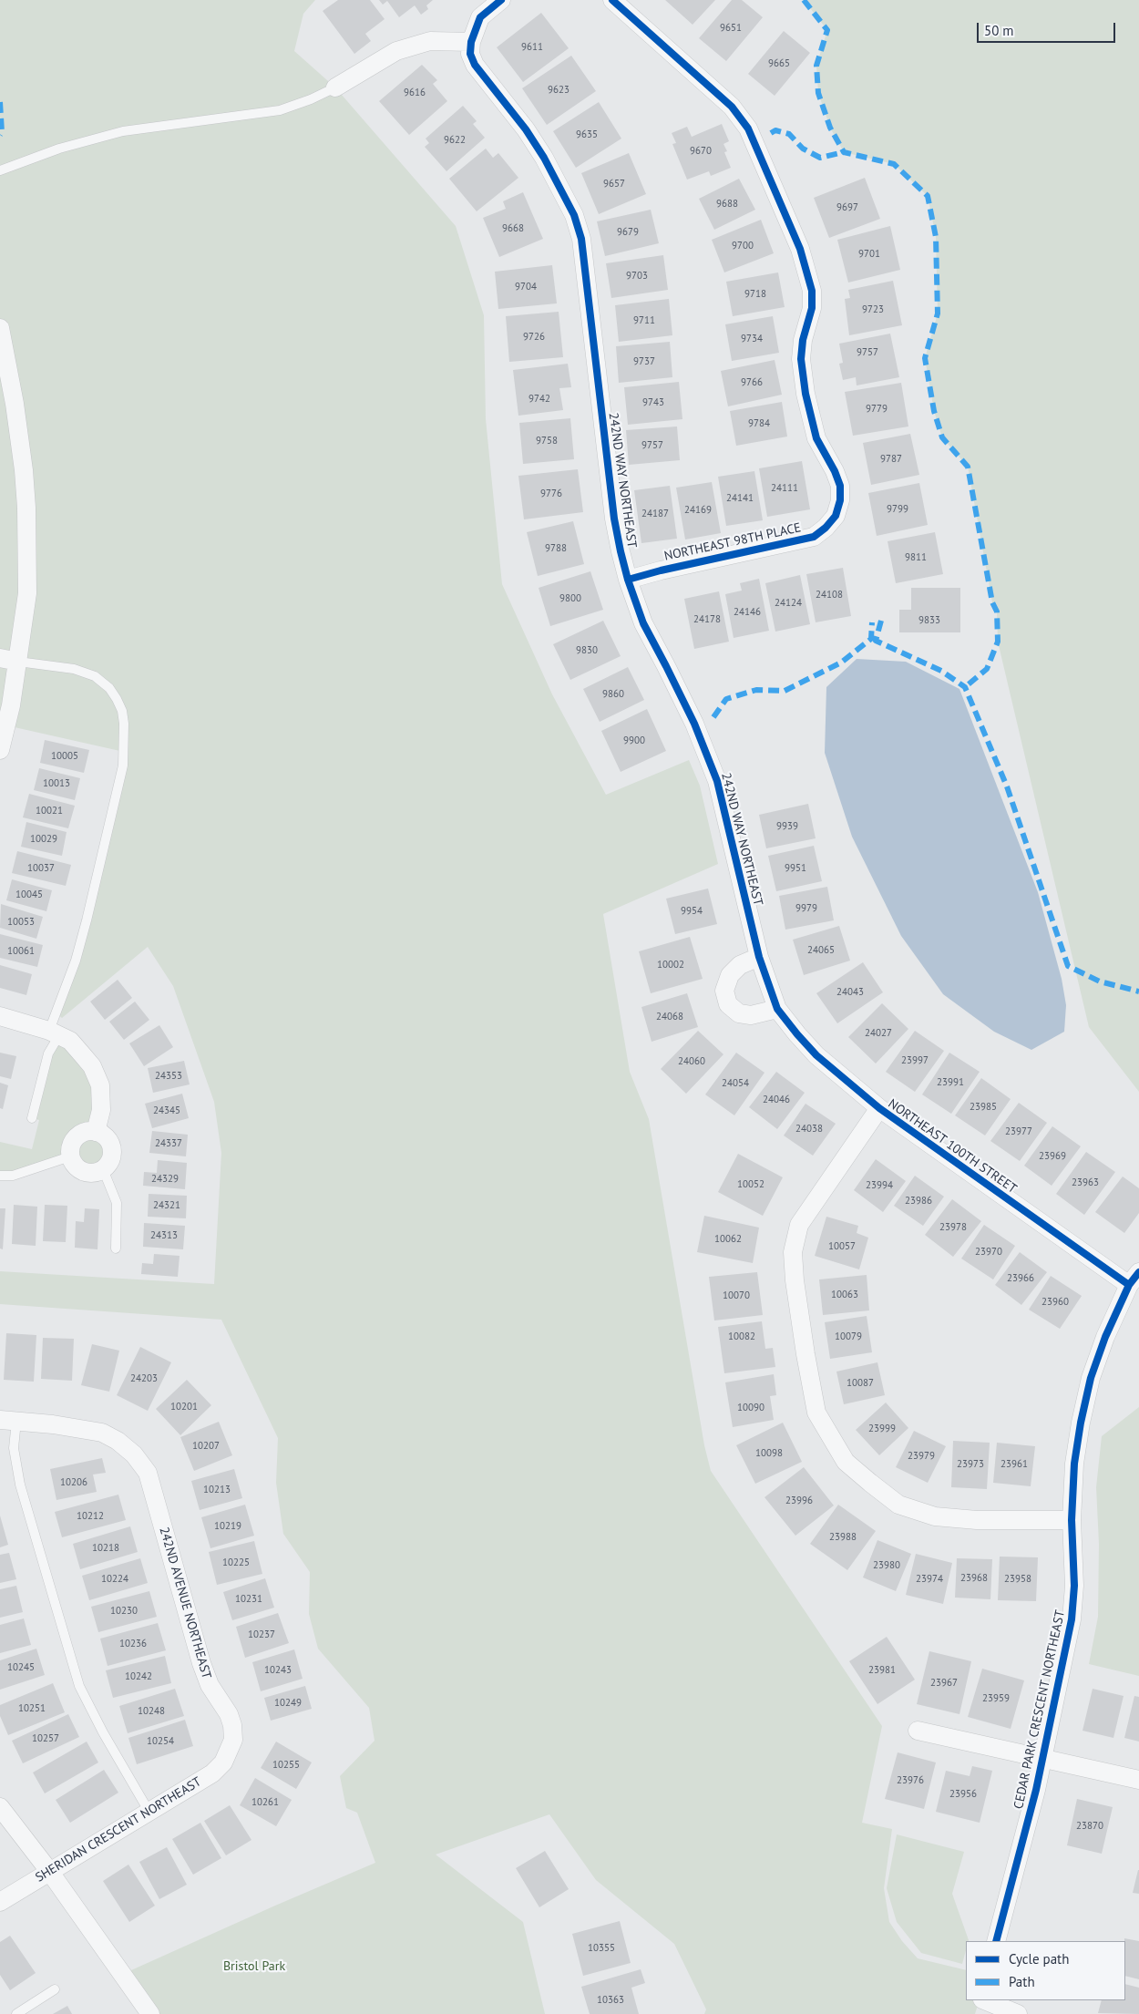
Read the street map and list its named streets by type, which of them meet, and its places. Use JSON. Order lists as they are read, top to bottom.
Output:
{
  "streets": {
    "street": [
      "242ND WAY NORTHEAST",
      "NORTHEAST 98TH PLACE",
      "NORTHEAST 100TH STREET",
      "242ND AVENUE NORTHEAST",
      "CEDAR PARK CRESCENT NORTHEAST",
      "SHERIDAN CRESCENT NORTHEAST"
    ]
  },
  "crossings": [
    ["242ND WAY NORTHEAST", "NORTHEAST 98TH PLACE"],
    ["242ND WAY NORTHEAST", "NORTHEAST 100TH STREET"],
    ["NORTHEAST 100TH STREET", "CEDAR PARK CRESCENT NORTHEAST"],
    ["242ND AVENUE NORTHEAST", "SHERIDAN CRESCENT NORTHEAST"]
  ],
  "parks": ["Bristol Park"],
  "house_numbers": [
    "9651",
    "9611",
    "9665",
    "9623",
    "9616",
    "9635",
    "9622",
    "9670",
    "9657",
    "9688",
    "9697",
    "9668",
    "9679",
    "9700",
    "9701",
    "9703",
    "9704",
    "9718",
    "9723",
    "9711",
    "9726",
    "9734",
    "9757",
    "9737",
    "9766",
    "9742",
    "9743",
    "9779",
    "9784",
    "9758",
    "9757",
    "9787",
    "24111",
    "9776",
    "24141",
    "9799",
    "24169",
    "24187",
    "9788",
    "9811",
    "24108",
    "9800",
    "24124",
    "24146",
    "24178",
    "9833",
    "9830",
    "9860",
    "9900",
    "10005",
    "10013",
    "10021",
    "9939",
    "10029",
    "10037",
    "9951",
    "10045",
    "9979",
    "9954",
    "10053",
    "24065",
    "10061",
    "10002",
    "24043",
    "24068",
    "24027",
    "23997",
    "24060",
    "24353",
    "23991",
    "24054",
    "24046",
    "23985",
    "24345",
    "24038",
    "23977",
    "24337",
    "23969",
    "24329",
    "23963",
    "10052",
    "23994",
    "23986",
    "24321",
    "23978",
    "24313",
    "10062",
    "10057",
    "23970",
    "23966",
    "10063",
    "10070",
    "23960",
    "10082",
    "10079",
    "24203",
    "10087",
    "10201",
    "10090",
    "23999",
    "10207",
    "10098",
    "23979",
    "23973",
    "23961",
    "10206",
    "10213",
    "23996",
    "10212",
    "10219",
    "23988",
    "10218",
    "10225",
    "23980",
    "23968",
    "10224",
    "23974",
    "23958",
    "10231",
    "10230",
    "10237",
    "10236",
    "10245",
    "10243",
    "23981",
    "10242",
    "23967",
    "23959",
    "10249",
    "10251",
    "10248",
    "10257",
    "10254",
    "10255",
    "23976",
    "23956",
    "10261",
    "23870",
    "10355",
    "10363"
  ],
  "legend": ["Cycle path", "Path"],
  "scale_bar": "50 m"
}
